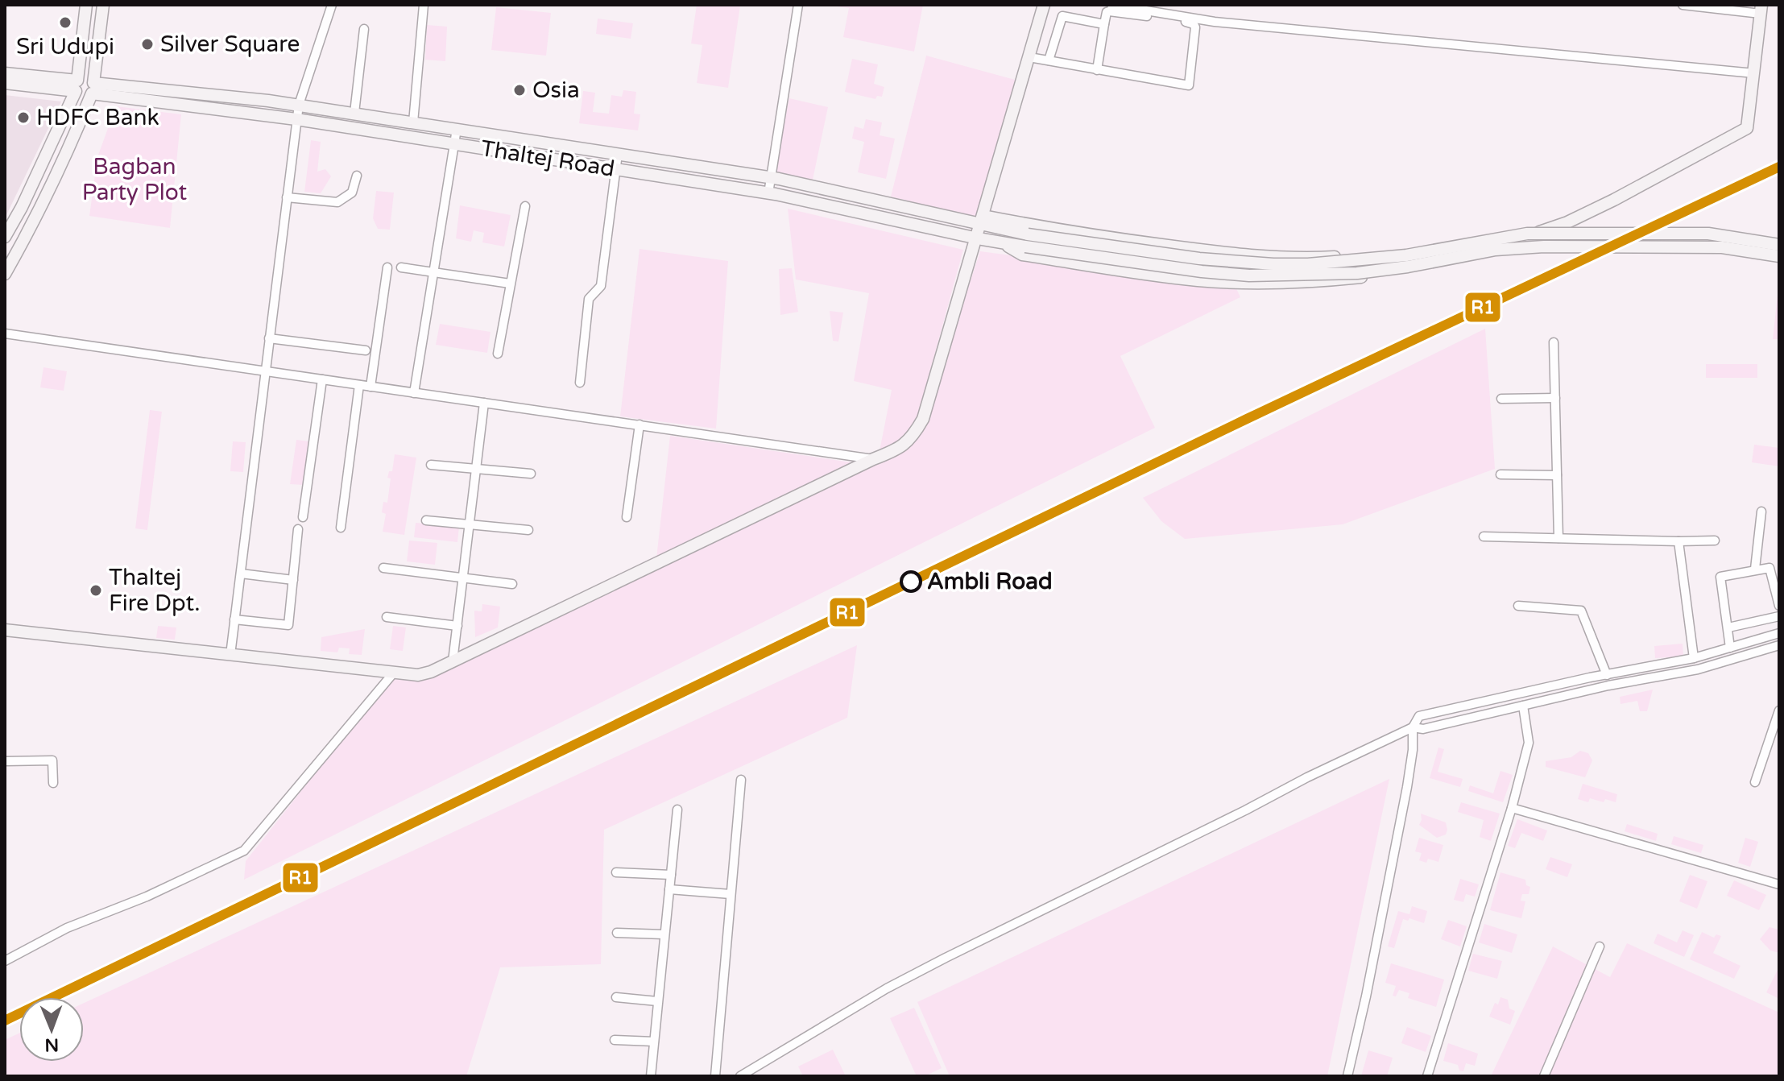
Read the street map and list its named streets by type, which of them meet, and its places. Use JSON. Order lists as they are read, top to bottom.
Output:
{
  "streets": {
    "main road": ["Thaltej Road"]
  },
  "parks": ["Bagban Party Plot"],
  "places": [
    "Sri Udupi",
    "Silver Square",
    "Osia",
    "HDFC Bank",
    "Ambli Road",
    "Thaltej Fire Dpt."
  ],
  "lines": ["transit line R1"],
  "north": "bottom"
}
